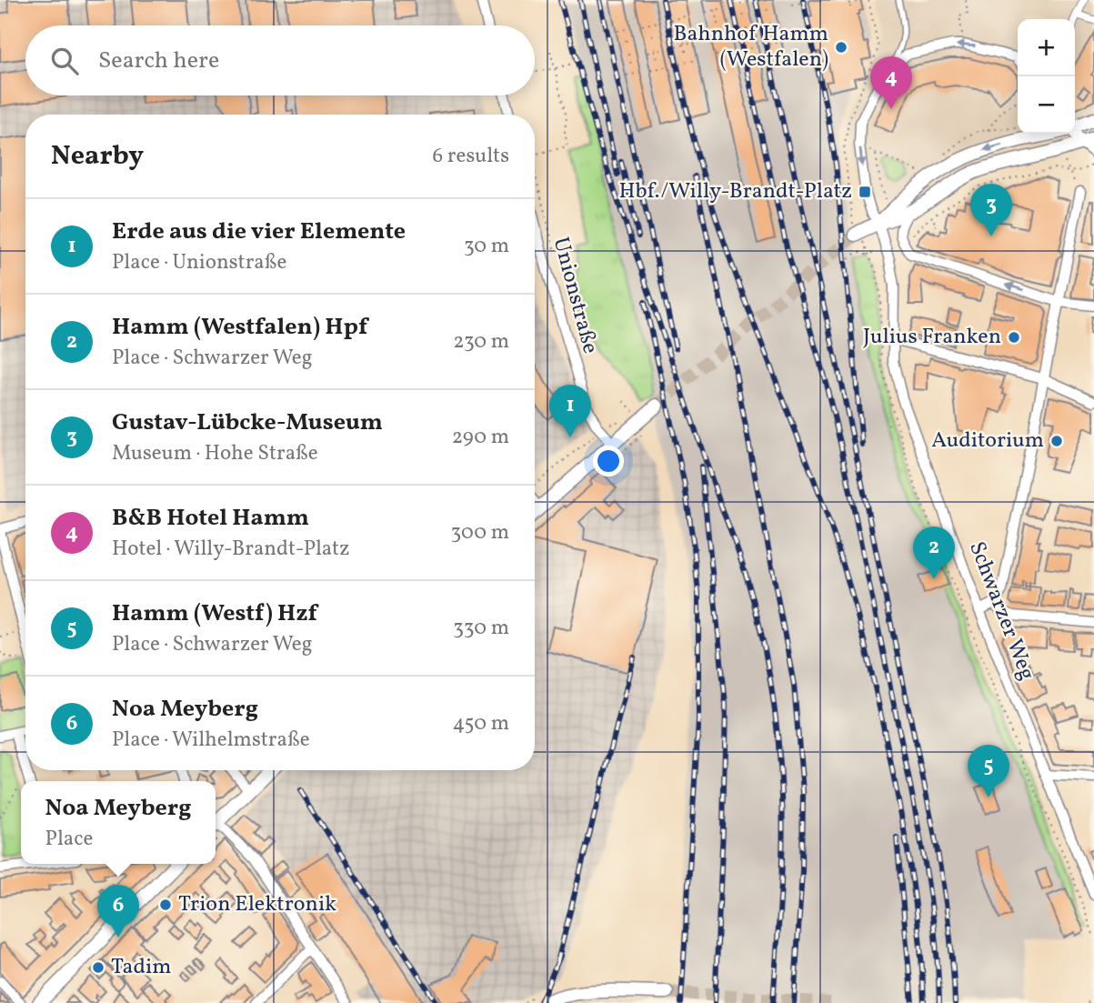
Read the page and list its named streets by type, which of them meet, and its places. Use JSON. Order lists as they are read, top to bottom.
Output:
{
  "streets": {
    "street": ["Unionstraße", "Schwarzer Weg"]
  },
  "places": {
    "other": [
      "Bahnhof Hamm (Westfalen)",
      "Julius Franken",
      "Auditorium",
      "Trion Elektronik",
      "Tadim"
    ],
    "transit": ["Hbf./Willy-Brandt-Platz"]
  },
  "page": {
    "map_buttons": ["+", "−"],
    "search": "Search here",
    "pins": [
      "4",
      "3",
      "1",
      "2",
      "5",
      "6"
    ],
    "heading": ["Nearby", "6 results"],
    "list": [
      {
        "mark": "1",
        "name": "Erde aus die vier Elemente",
        "note": "Place · Unionstraße",
        "value": "30 m"
      },
      {
        "mark": "2",
        "name": "Hamm (Westfalen) Hpf",
        "note": "Place · Schwarzer Weg",
        "value": "230 m"
      },
      {
        "mark": "3",
        "name": "Gustav-Lübcke-Museum",
        "note": "Museum · Hohe Straße",
        "value": "290 m"
      },
      {
        "mark": "4",
        "name": "B&B Hotel Hamm",
        "note": "Hotel · Willy-Brandt-Platz",
        "value": "300 m"
      },
      {
        "mark": "5",
        "name": "Hamm (Westf) Hzf",
        "note": "Place · Schwarzer Weg",
        "value": "330 m"
      },
      {
        "mark": "6",
        "name": "Noa Meyberg",
        "note": "Place · Wilhelmstraße",
        "value": "450 m"
      }
    ],
    "popup": ["Noa Meyberg", "Place"]
  }
}
